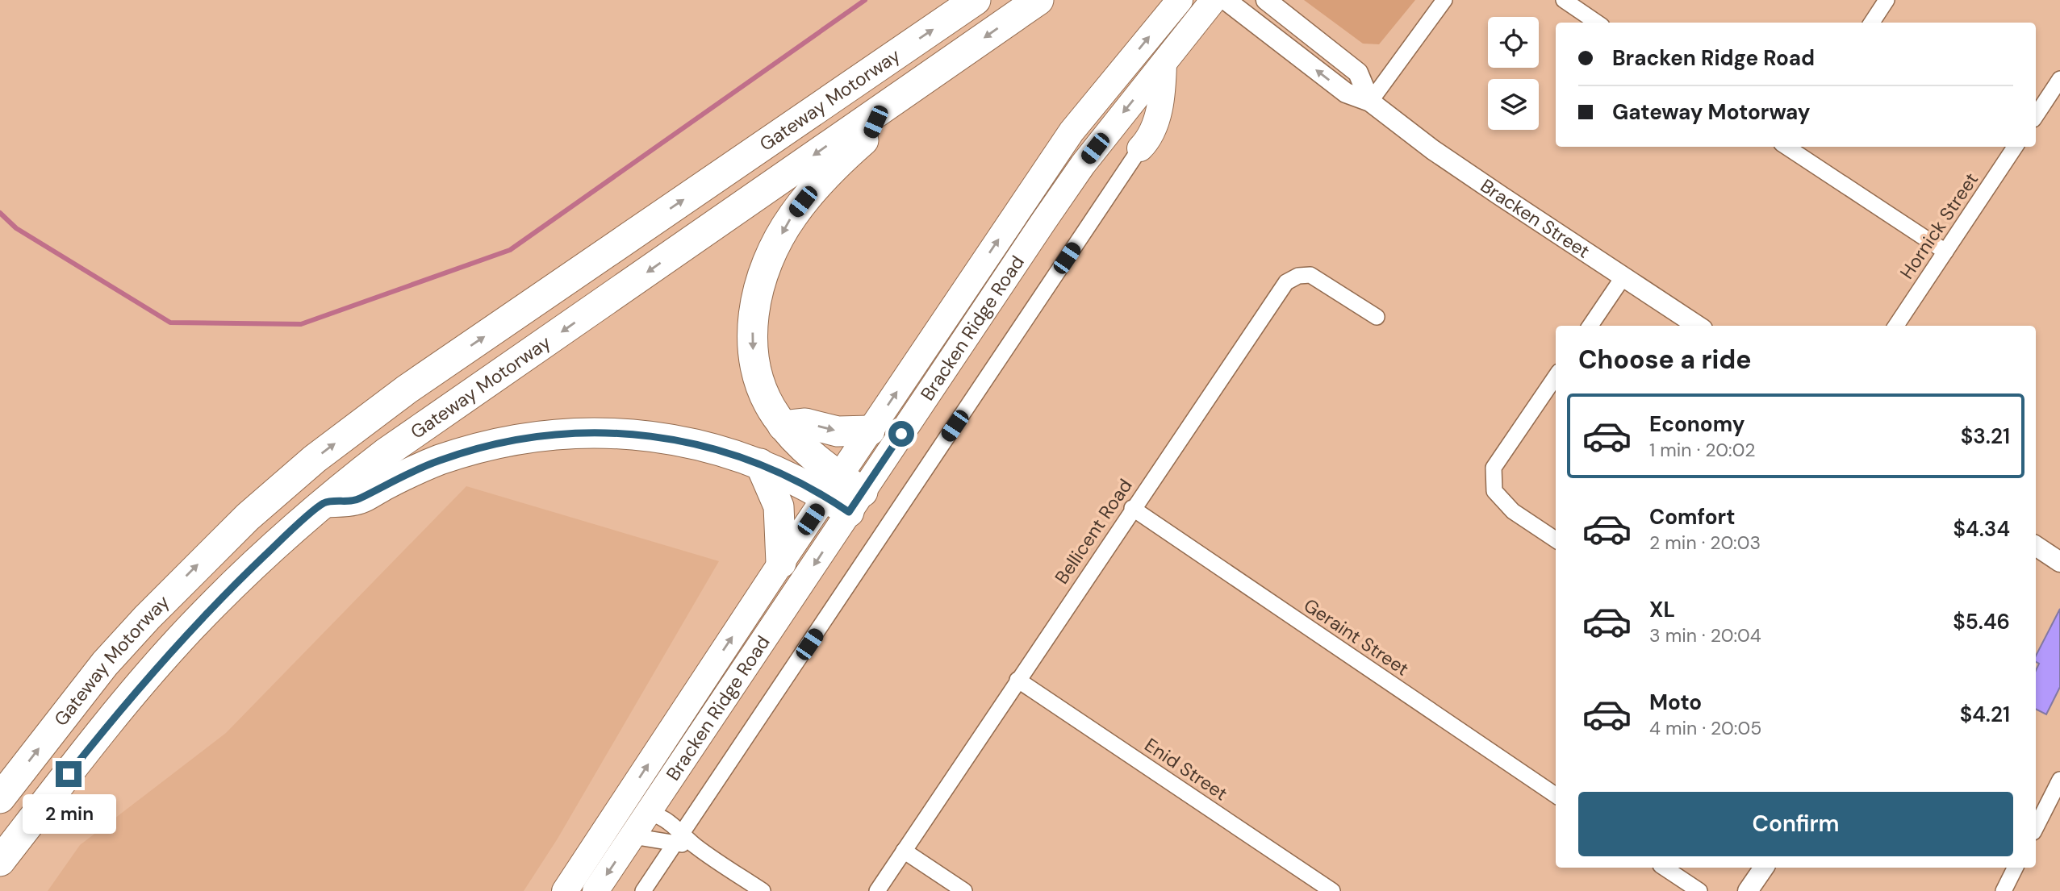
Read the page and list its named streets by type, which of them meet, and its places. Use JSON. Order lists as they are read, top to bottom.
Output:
{
  "streets": {
    "highway": ["Gateway Motorway"],
    "main road": ["Bracken Ridge Road"],
    "street": [
      "Bracken Street",
      "Hornick Street",
      "Bellicent Road",
      "Geraint Street",
      "Enid Street"
    ]
  },
  "crossings": [
    ["Bellicent Road", "Geraint Street"],
    ["Bellicent Road", "Enid Street"]
  ],
  "page": {
    "banner": ["Bracken Ridge Road", "Gateway Motorway"],
    "heading": "Choose a ride",
    "list": [
      {
        "name": "Economy",
        "note": "1 min · 20:02",
        "value": "$3.21"
      },
      {
        "name": "Comfort",
        "note": "2 min · 20:03",
        "value": "$4.34"
      },
      {
        "name": "XL",
        "note": "3 min · 20:04",
        "value": "$5.46"
      },
      {
        "name": "Moto",
        "note": "4 min · 20:05",
        "value": "$4.21"
      }
    ],
    "buttons": "Confirm",
    "bubble": "2 min"
  }
}
